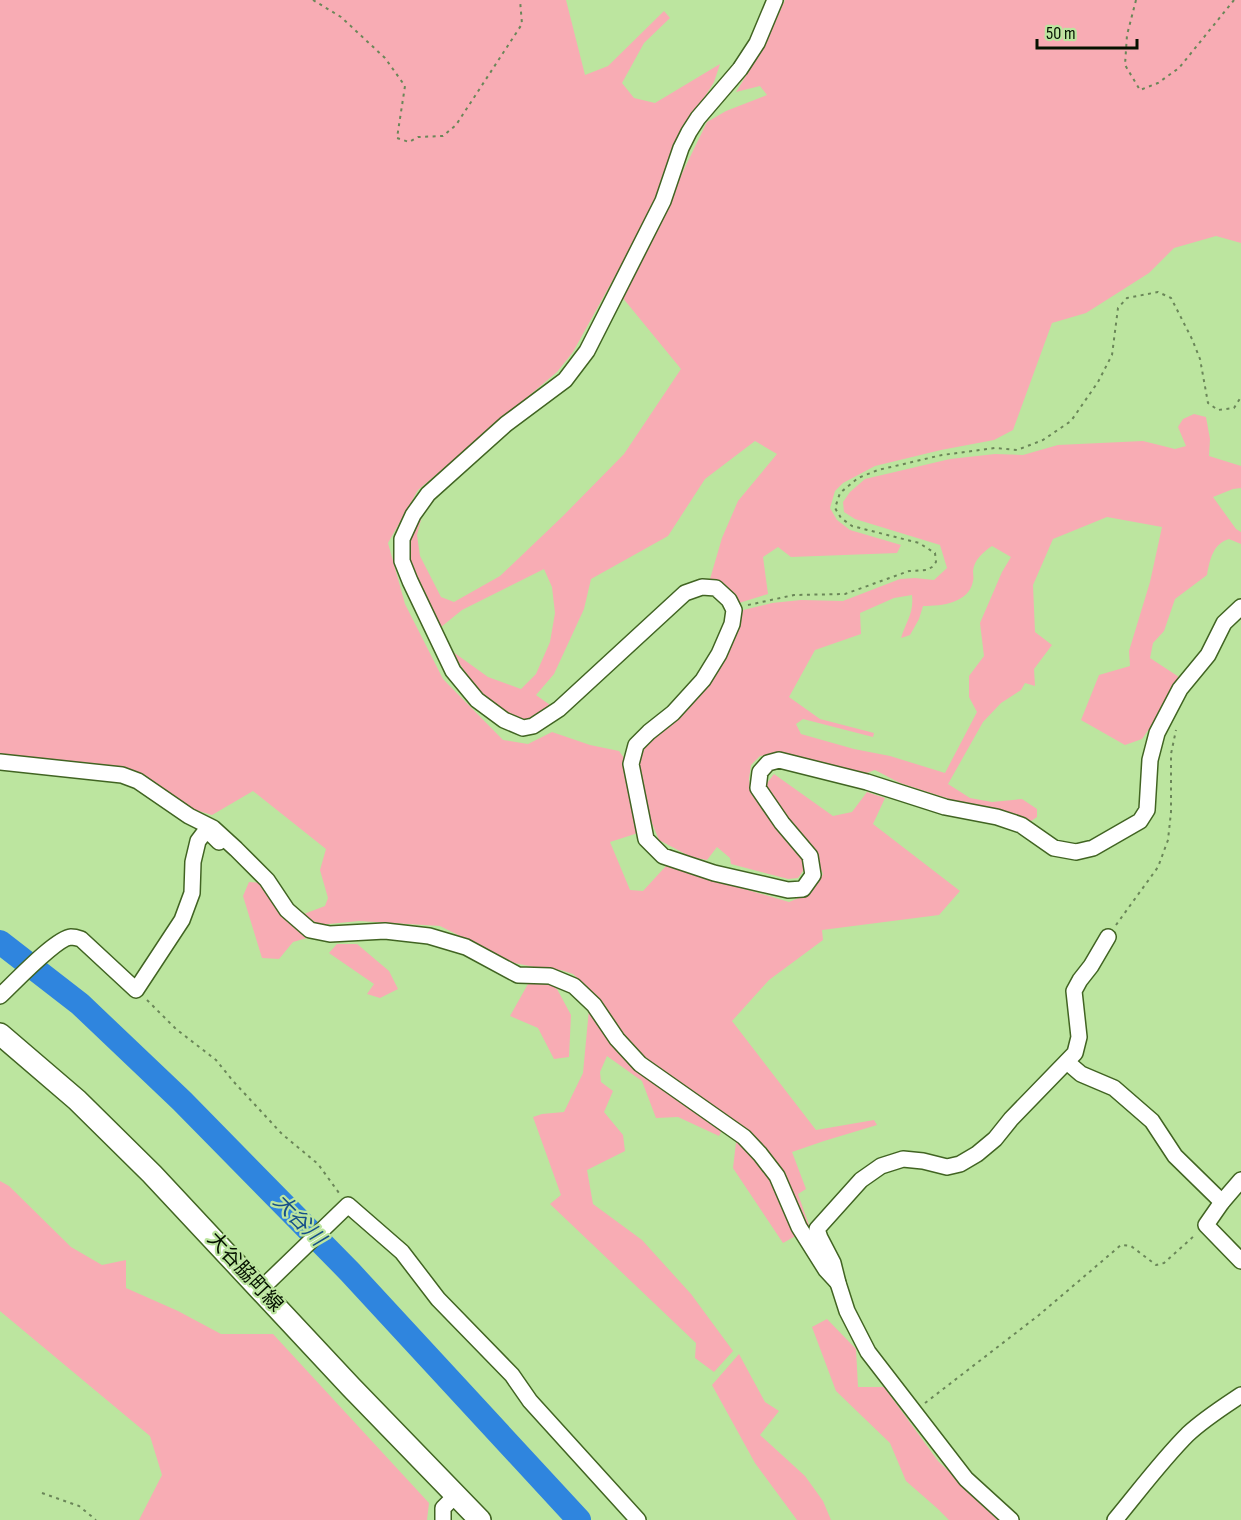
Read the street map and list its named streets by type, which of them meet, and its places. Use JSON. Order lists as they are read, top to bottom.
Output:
{
  "streets": {
    "main road": ["大谷脇町線"]
  },
  "water": ["大谷川"],
  "scale_bar": "50 m"
}
